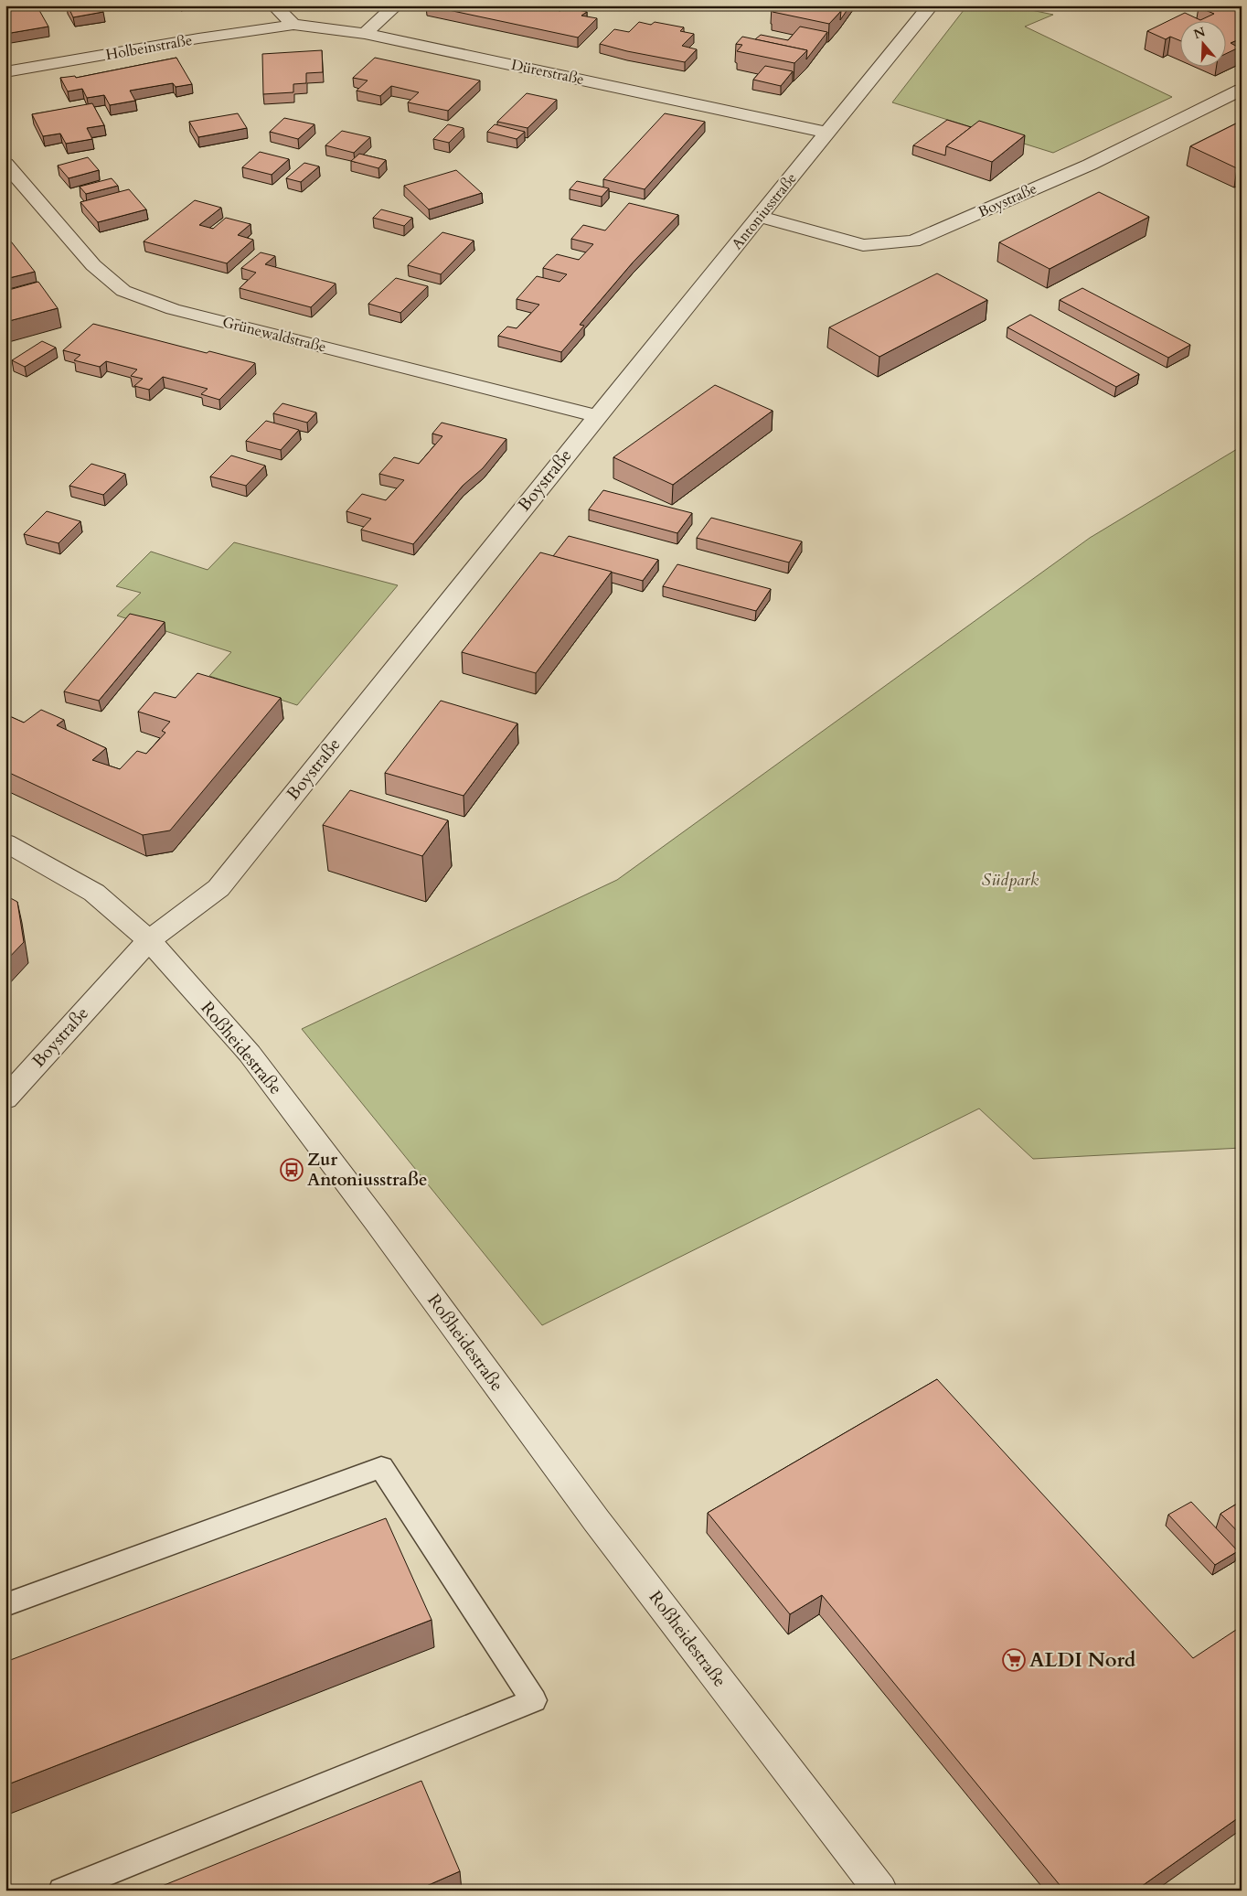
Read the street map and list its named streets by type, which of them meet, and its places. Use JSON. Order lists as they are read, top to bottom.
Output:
{
  "streets": {
    "street": [
      "Holbeinstraße",
      "Dürerstraße",
      "Boystraße",
      "Antoniusstraße",
      "Grünewaldstraße",
      "Roßheidestraße"
    ]
  },
  "crossings": [
    ["Holbeinstraße", "Dürerstraße"],
    ["Dürerstraße", "Antoniusstraße"],
    ["Boystraße", "Antoniusstraße"],
    ["Boystraße", "Grünewaldstraße"],
    ["Boystraße", "Roßheidestraße"],
    ["Antoniusstraße", "Grünewaldstraße"]
  ],
  "parks": ["Südpark"],
  "places": {
    "bus stop": ["Zur Antoniusstraße"],
    "supermarket": ["ALDI Nord"]
  },
  "north": "top"
}
